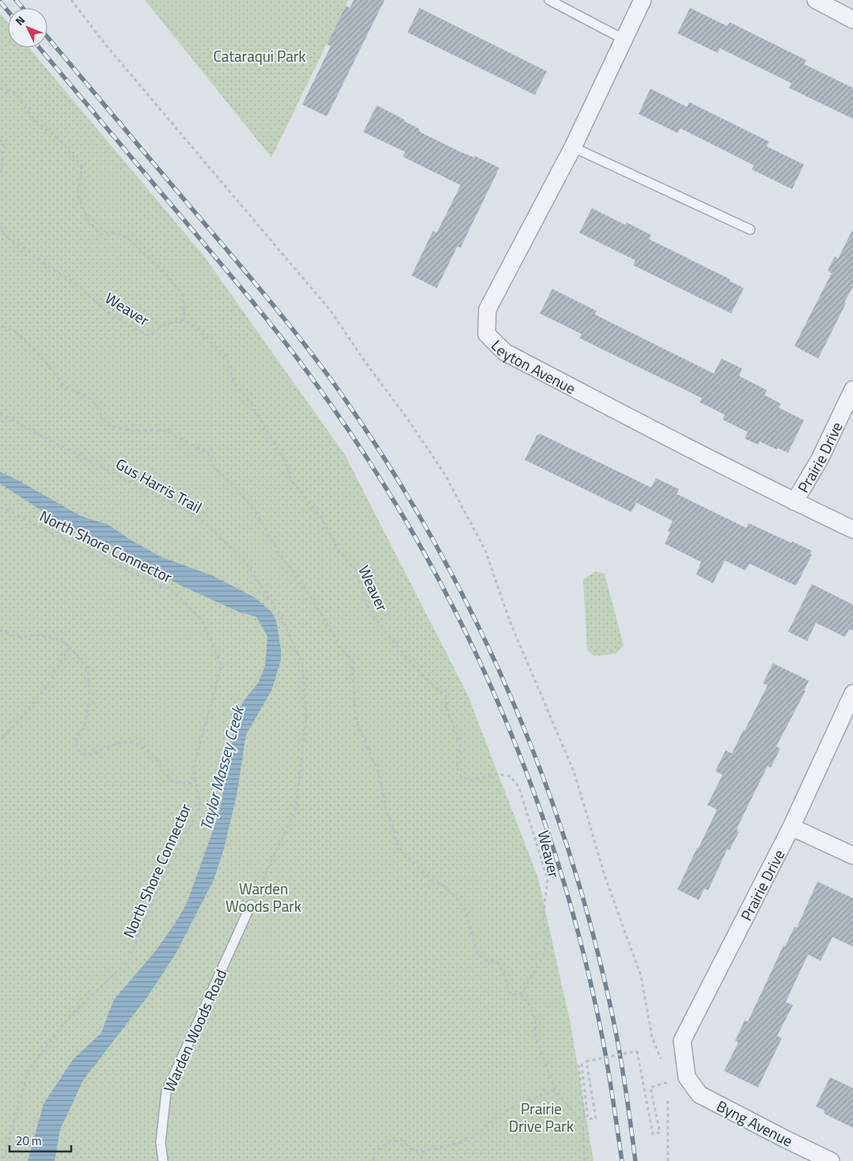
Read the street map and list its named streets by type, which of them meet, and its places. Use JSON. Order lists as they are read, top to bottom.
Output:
{
  "streets": {
    "street": ["Leyton Avenue", "Prairie Drive", "Byng Avenue"],
    "lane": ["Warden Woods Road"],
    "path": ["Weaver", "Gus Harris Trail", "North Shore Connector"]
  },
  "crossings": [
    ["Leyton Avenue", "Prairie Drive"],
    ["Prairie Drive", "Byng Avenue"],
    ["Gus Harris Trail", "Warden Woods Road"]
  ],
  "water": ["Taylor Massey Creek"],
  "parks": ["Cataraqui Park", "Warden Woods Park", "Prairie Drive Park"],
  "scale_bar": "20 m",
  "north": "top left"
}
